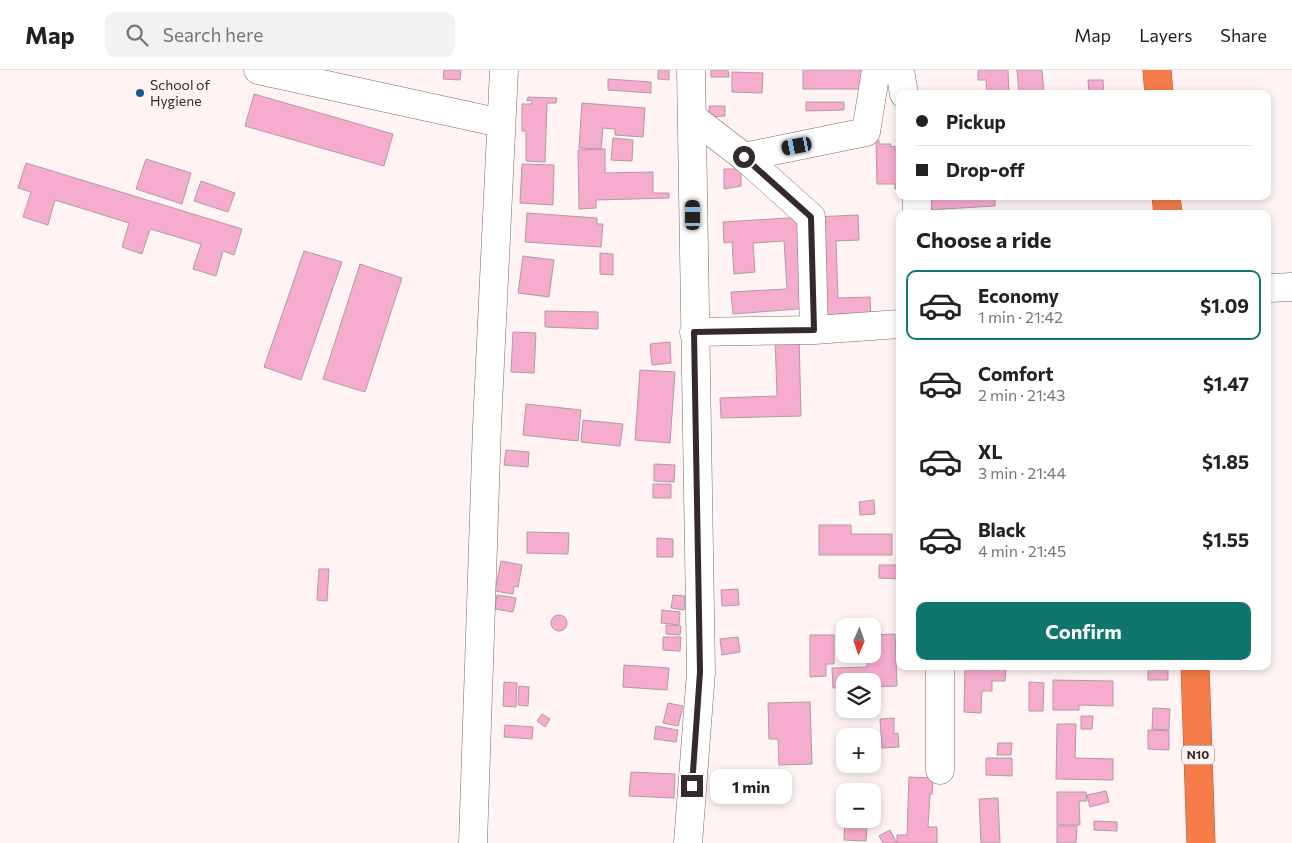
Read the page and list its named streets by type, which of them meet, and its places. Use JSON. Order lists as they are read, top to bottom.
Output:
{
  "streets": {
    "highway": ["N10"]
  },
  "places": ["School of Hygiene"],
  "north": "bottom",
  "page": {
    "header": "Map",
    "search": "Search here",
    "nav": ["Map", "Layers", "Share"],
    "banner": ["Pickup", "Drop-off"],
    "heading": "Choose a ride",
    "list": [
      {
        "name": "Economy",
        "note": "1 min · 21:42",
        "value": "$1.09"
      },
      {
        "name": "Comfort",
        "note": "2 min · 21:43",
        "value": "$1.47"
      },
      {
        "name": "XL",
        "note": "3 min · 21:44",
        "value": "$1.85"
      },
      {
        "name": "Black",
        "note": "4 min · 21:45",
        "value": "$1.55"
      }
    ],
    "buttons": "Confirm",
    "map_buttons": ["+", "−"],
    "bubble": "1 min"
  }
}
